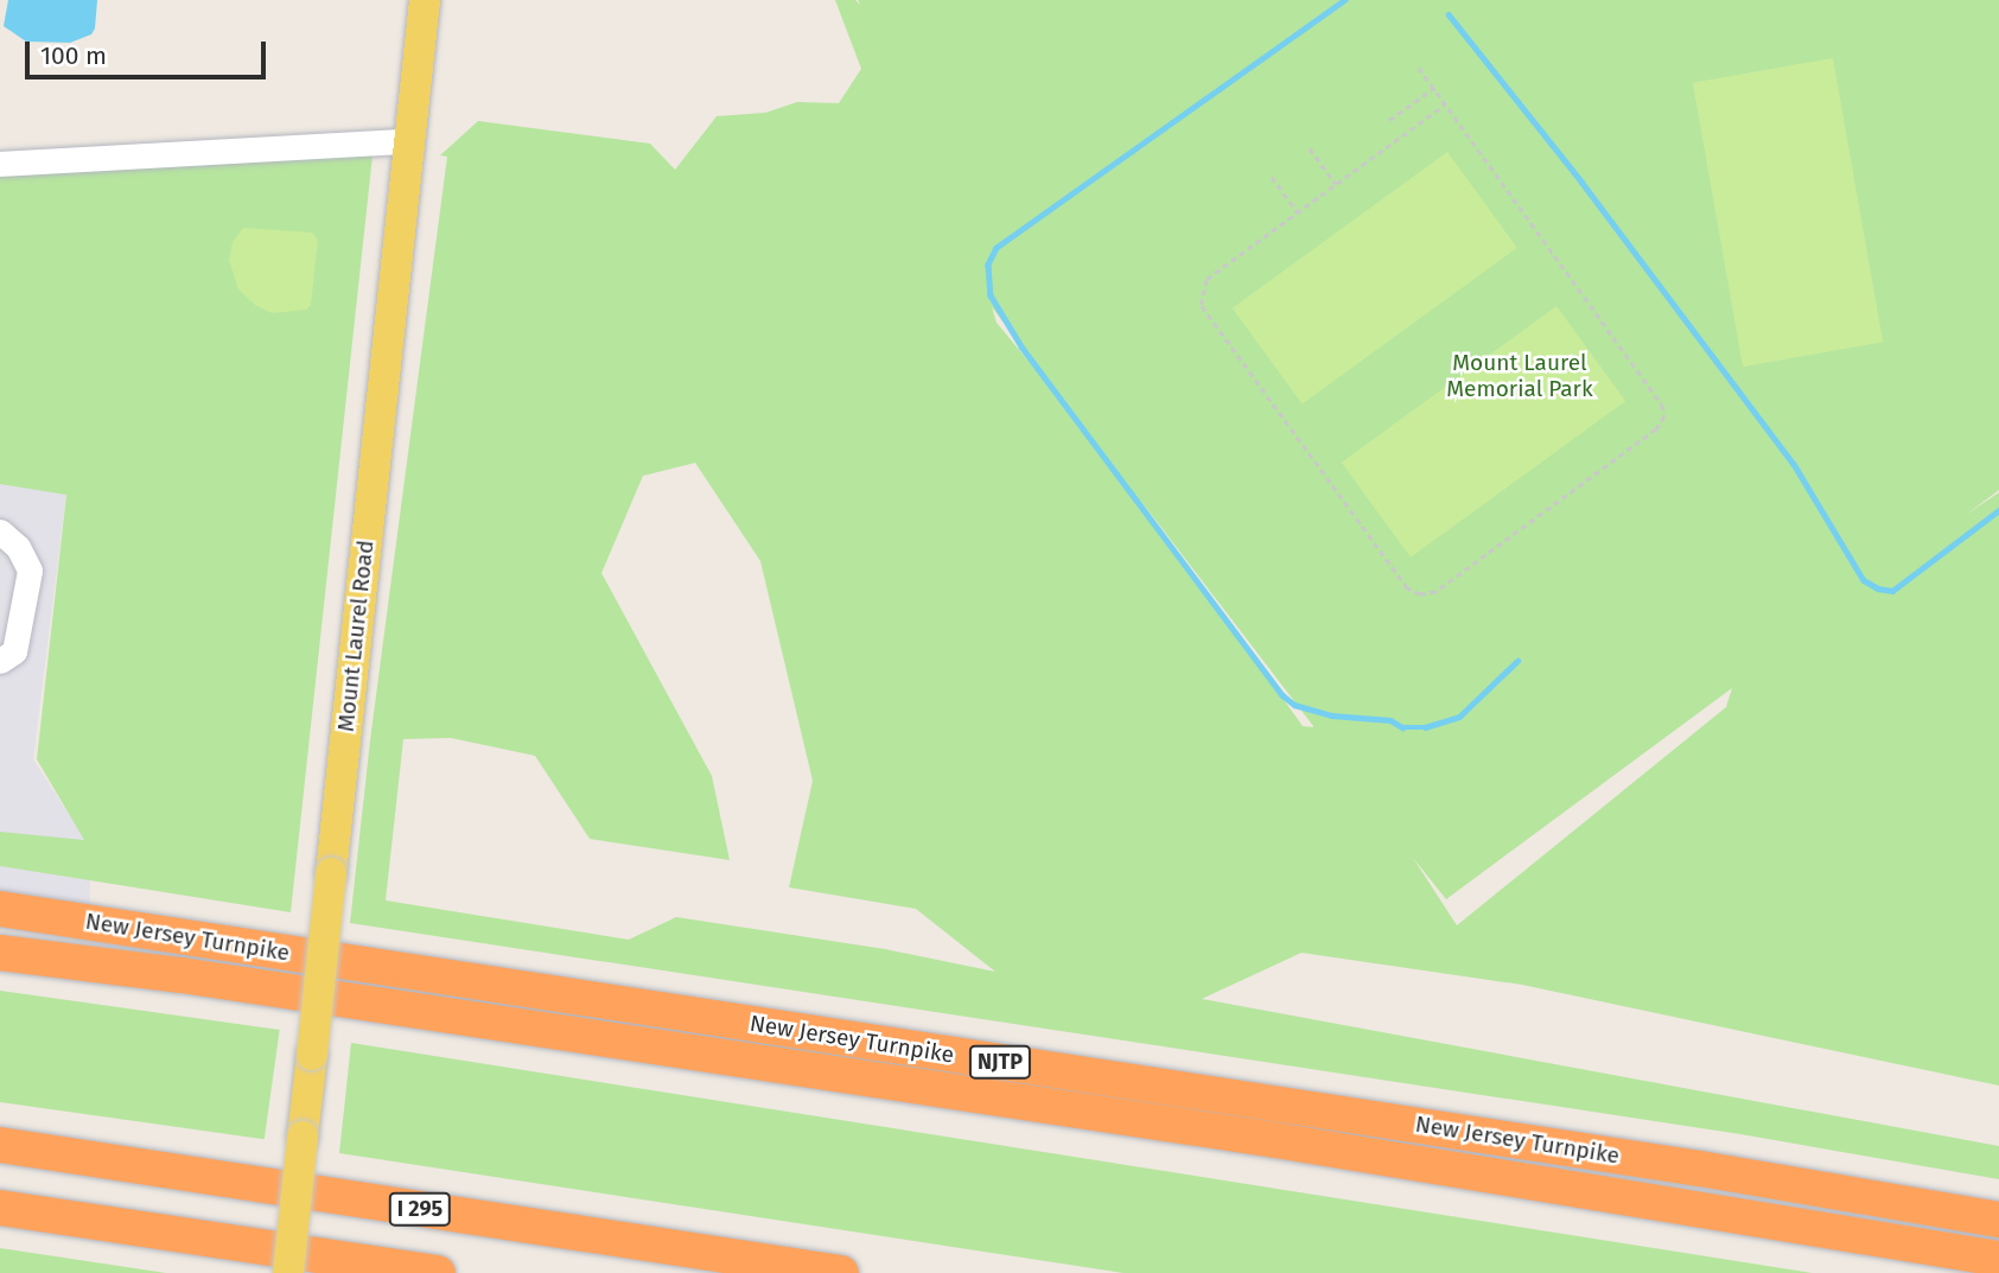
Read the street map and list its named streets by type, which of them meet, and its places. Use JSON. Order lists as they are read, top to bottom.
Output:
{
  "streets": {
    "highway": ["New Jersey Turnpike", "NJTP", "I 295"],
    "main road": ["Mount Laurel Road"]
  },
  "parks": ["Mount Laurel Memorial Park"],
  "scale_bar": "100 m"
}
